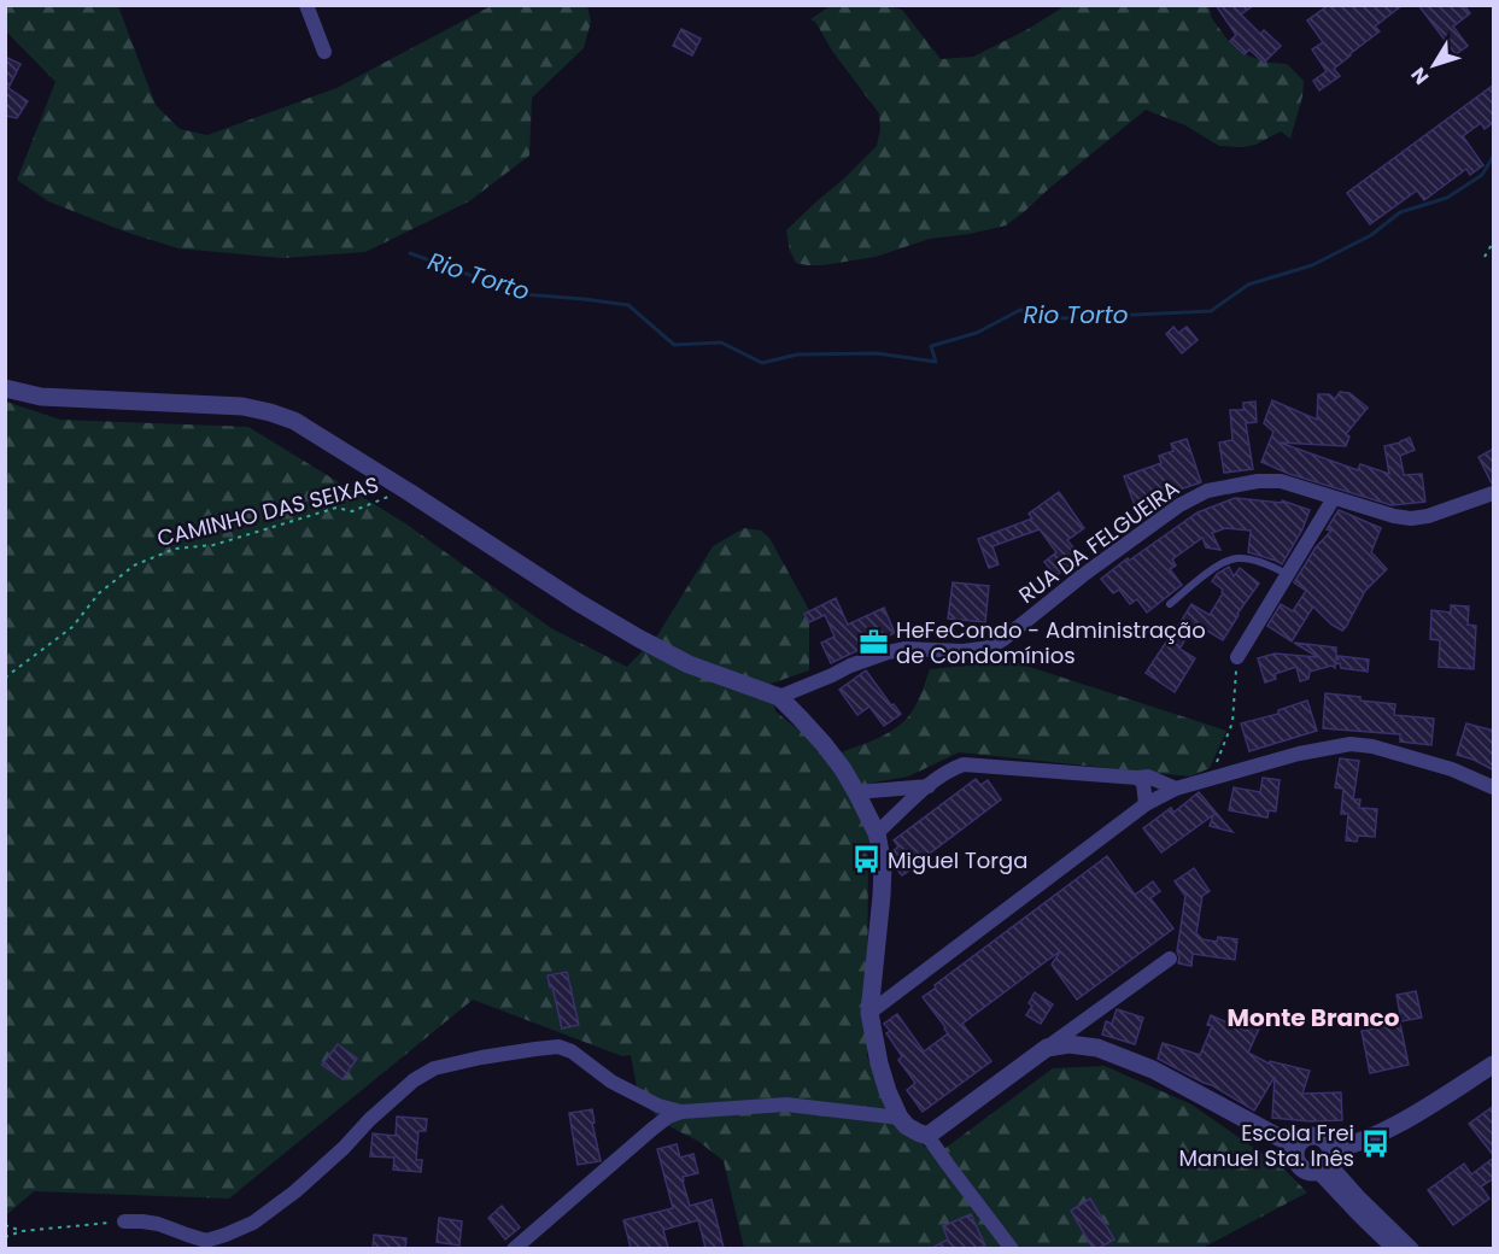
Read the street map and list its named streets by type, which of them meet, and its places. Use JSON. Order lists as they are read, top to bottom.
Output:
{
  "streets": {
    "street": ["RUA DA FELGUEIRA"],
    "path": ["CAMINHO DAS SEIXAS"]
  },
  "districts": ["Monte Branco"],
  "water": ["Rio Torto"],
  "places": {
    "office": ["HeFeCondo - Administração de Condomínios"],
    "bus stop": ["Miguel Torga", "Escola Frei Manuel Sta. Inês"]
  },
  "north": "bottom left"
}
